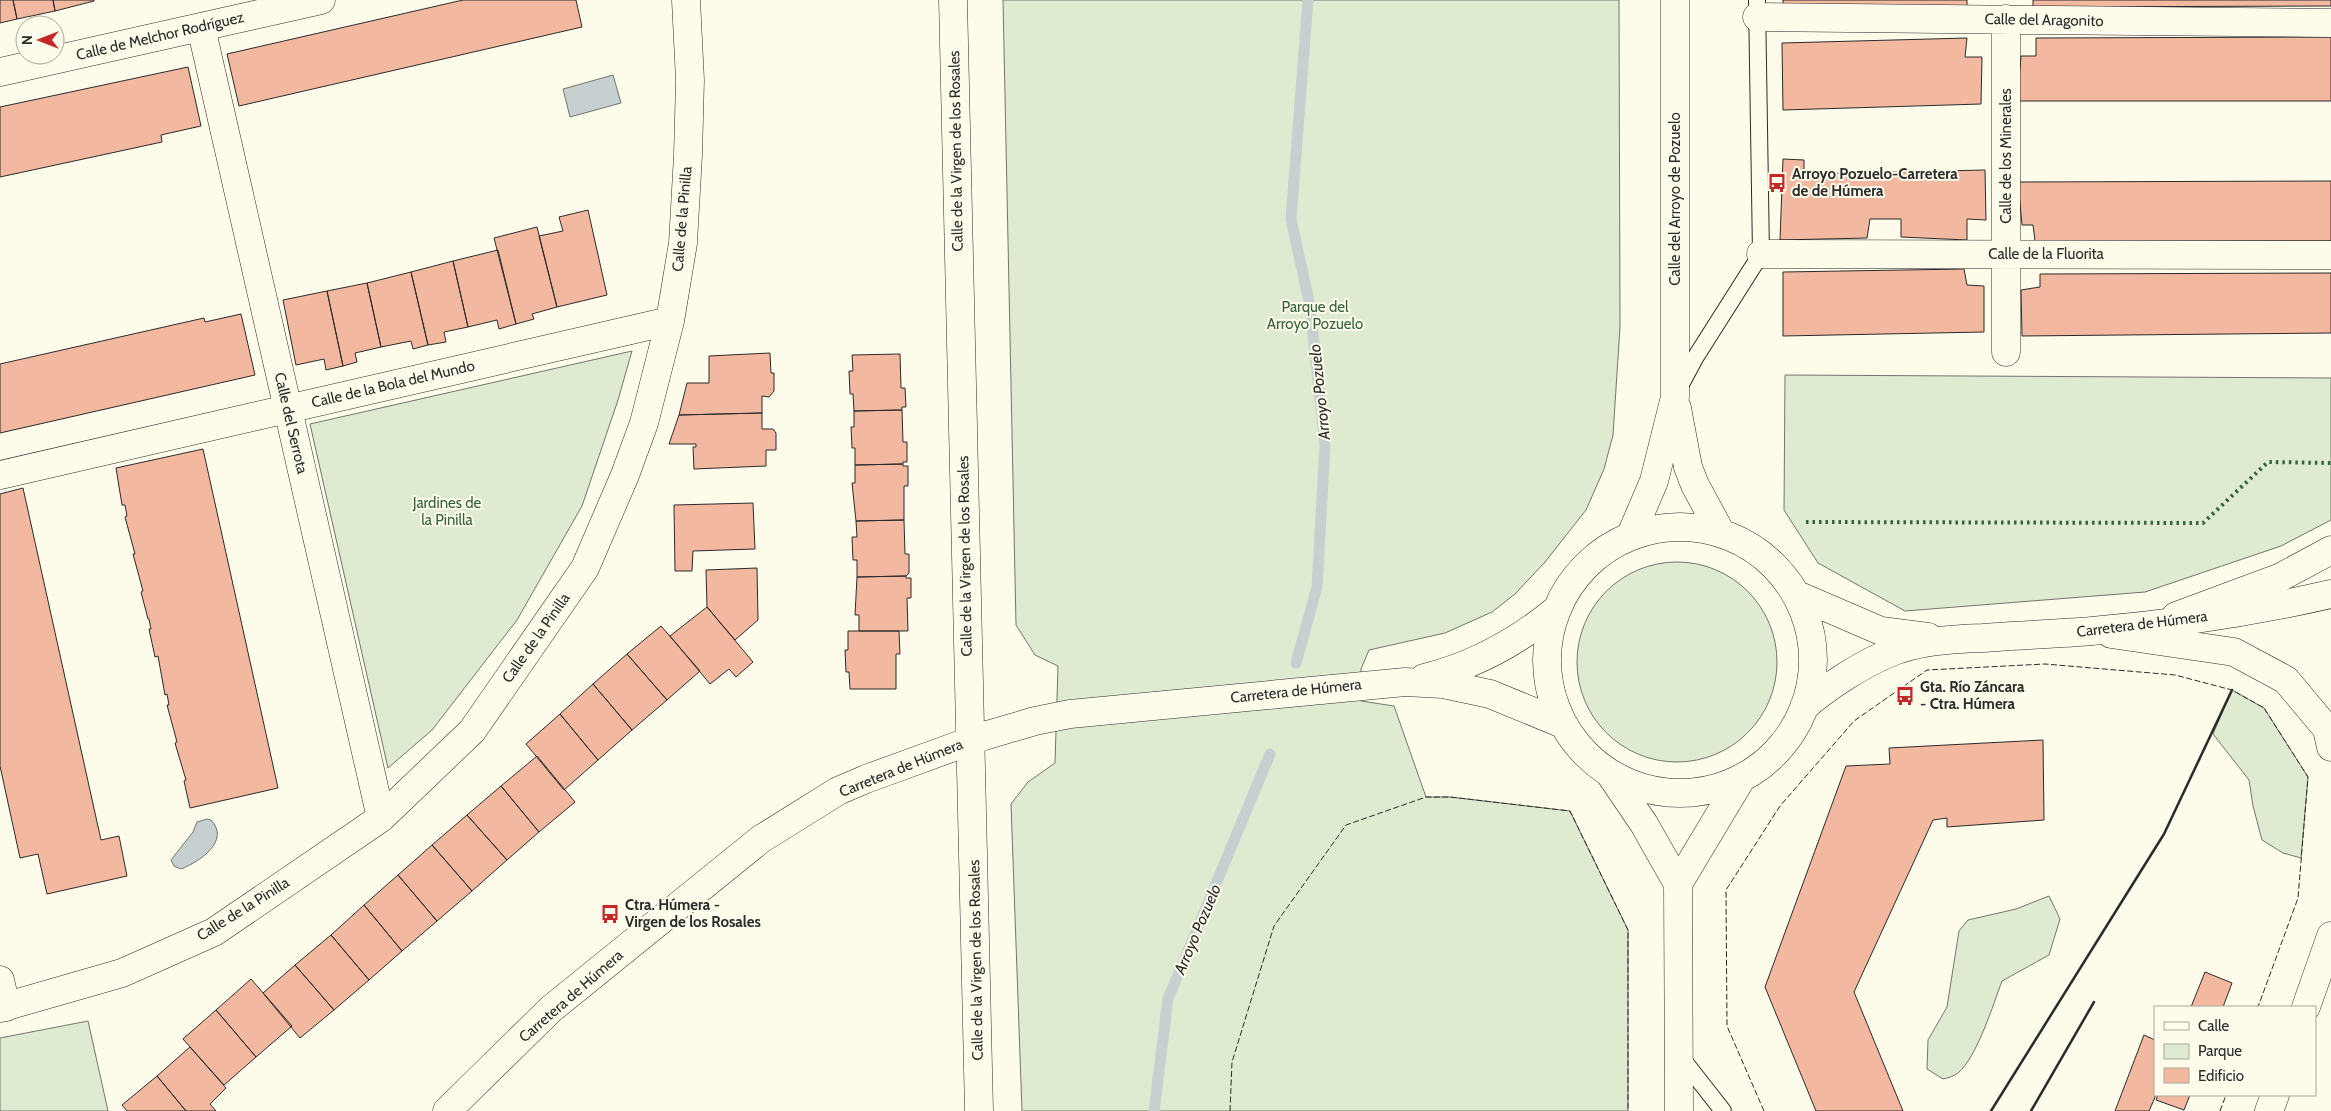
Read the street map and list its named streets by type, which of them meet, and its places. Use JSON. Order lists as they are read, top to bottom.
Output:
{
  "streets": {
    "street": [
      "Calle del Aragonito",
      "Calle de Melchor Rodríguez",
      "Calle de la Virgen de los Rosales",
      "Calle de los Minerales",
      "Calle del Arroyo de Pozuelo",
      "Calle de la Pinilla",
      "Calle de la Fluorita",
      "Calle de la Bola del Mundo",
      "Calle del Serrota",
      "Carretera de Húmera"
    ]
  },
  "crossings": [
    ["Calle del Aragonito", "Calle de los Minerales"],
    ["Calle de Melchor Rodríguez", "Calle del Serrota"],
    ["Calle de la Virgen de los Rosales", "Carretera de Húmera"],
    ["Calle de los Minerales", "Calle de la Fluorita"],
    ["Calle del Arroyo de Pozuelo", "Calle de la Fluorita"],
    ["Calle de la Pinilla", "Calle de la Bola del Mundo"],
    ["Calle de la Pinilla", "Calle del Serrota"],
    ["Calle de la Bola del Mundo", "Calle del Serrota"]
  ],
  "water": ["Arroyo Pozuelo"],
  "parks": ["Parque del Arroyo Pozuelo", "Jardines de la Pinilla"],
  "places": {
    "bus stop": ["Arroyo Pozuelo-Carretera de de Húmera", "Gta. Río Záncara - Ctra. Húmera", "Ctra. Húmera - Virgen de los Rosales"]
  },
  "legend": ["Calle", "Parque", "Edificio"],
  "north": "left"
}
